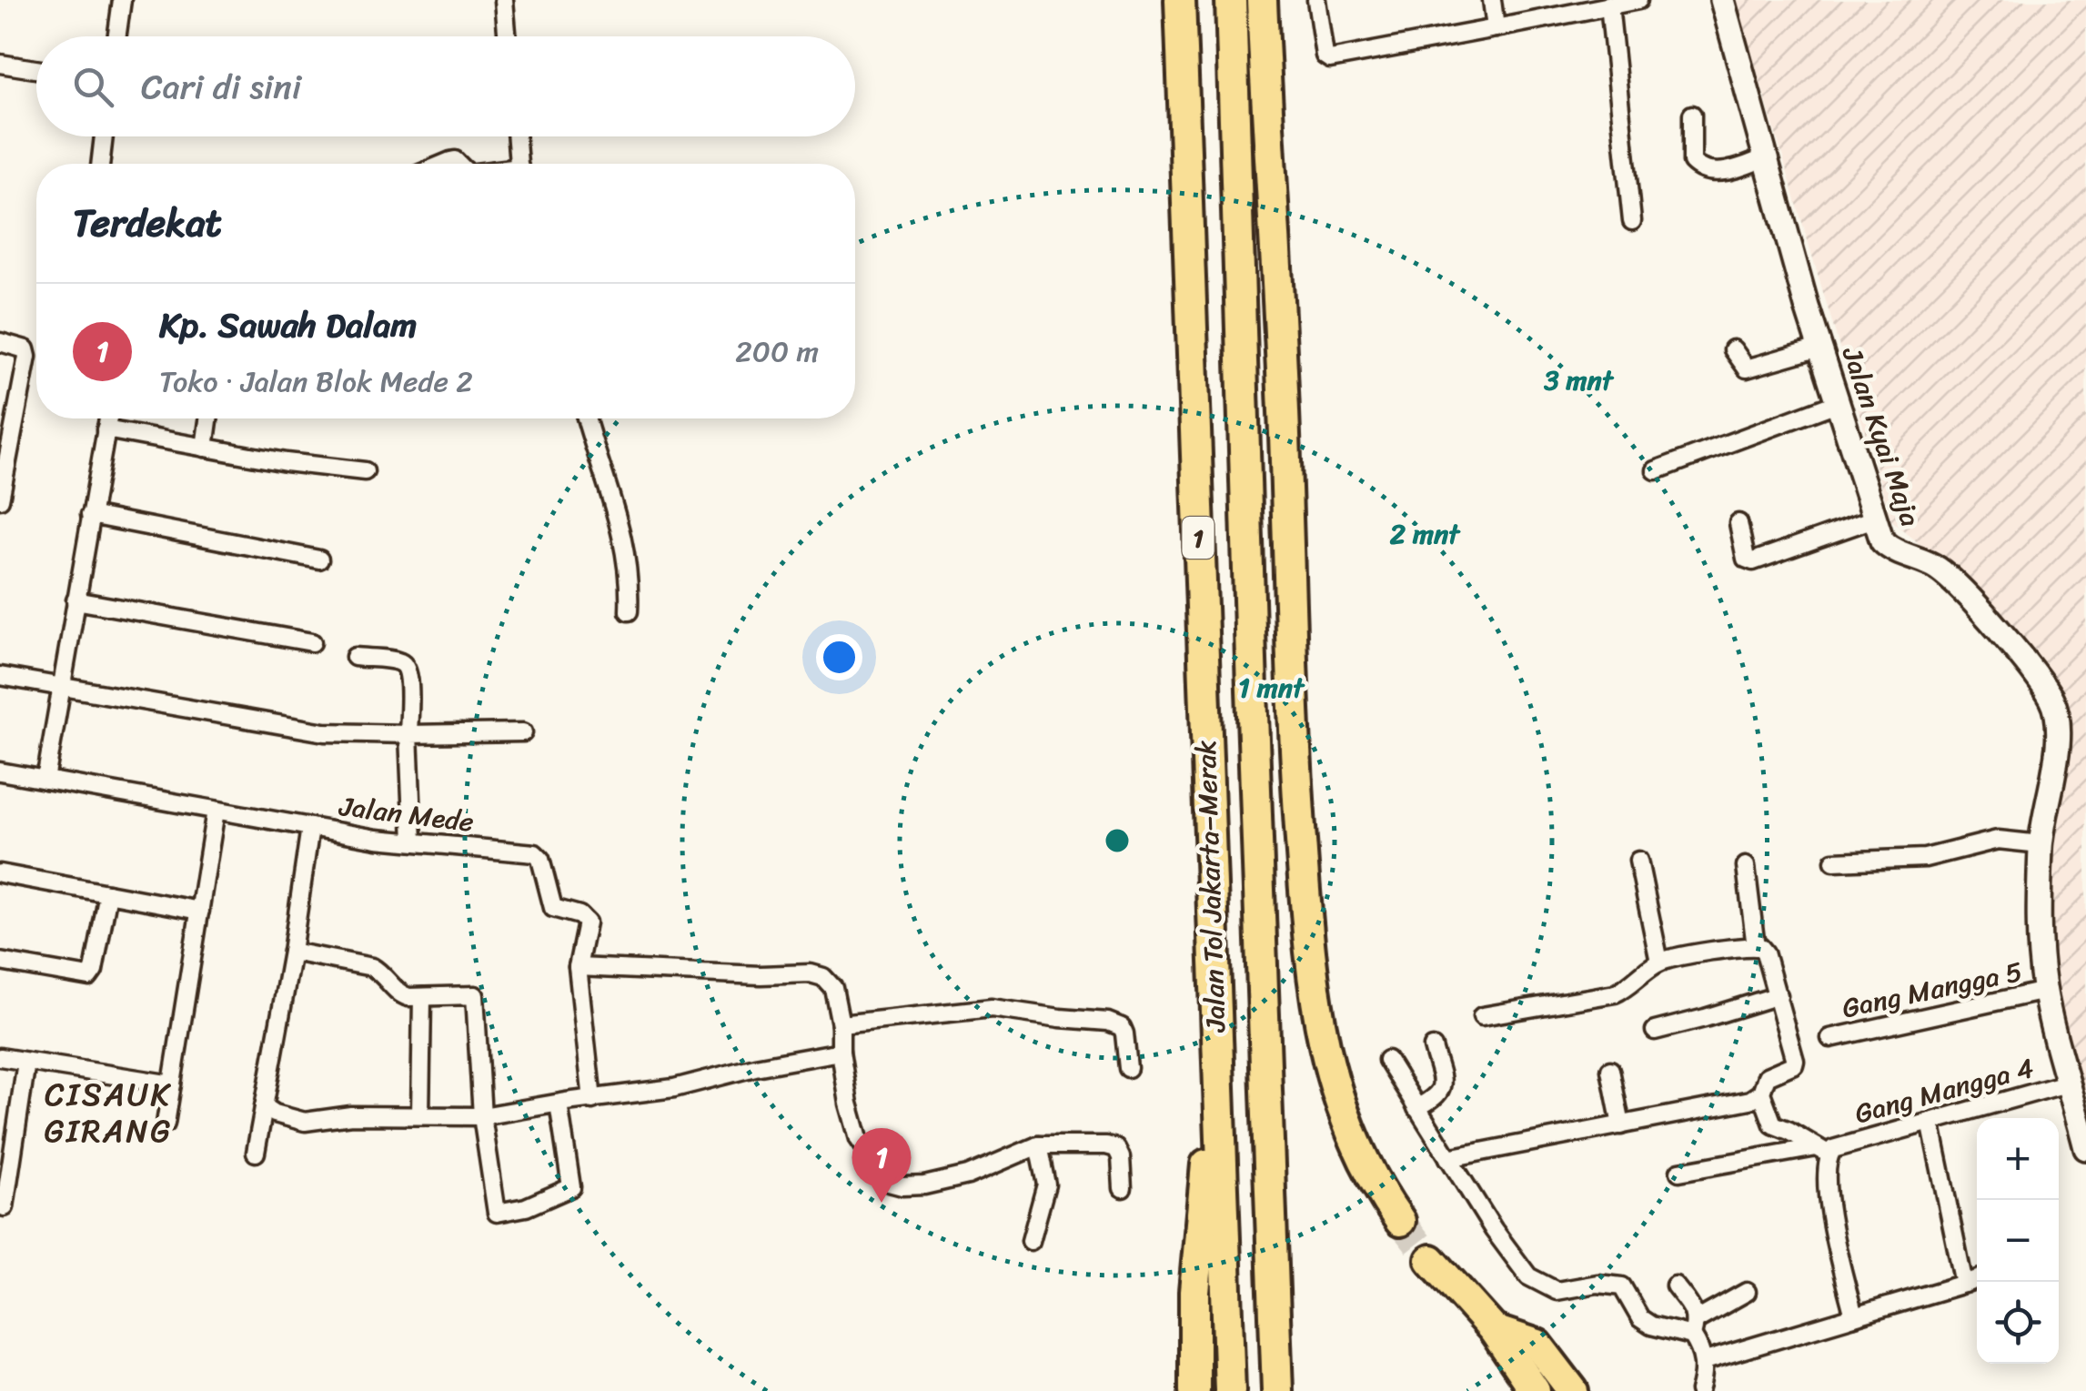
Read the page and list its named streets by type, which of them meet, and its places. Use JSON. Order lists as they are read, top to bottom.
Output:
{
  "streets": {
    "highway": ["1", "Jalan Tol Jakarta–Merak"],
    "main road": ["Jalan Kyai Maja"],
    "street": ["Jalan Mede", "Gang Mangga 5", "Gang Mangga 4"]
  },
  "crossings": [
    ["Jalan Kyai Maja", "Gang Mangga 5"],
    ["Jalan Kyai Maja", "Gang Mangga 4"]
  ],
  "districts": ["CISAUK GIRANG"],
  "page": {
    "search": "Cari di sini",
    "heading": "Terdekat",
    "list": [
      {
        "mark": "1",
        "name": "Kp. Sawah Dalam",
        "note": "Toko · Jalan Blok Mede 2",
        "value": "200 m"
      }
    ],
    "map_buttons": ["+", "−"],
    "pins": "1"
  },
  "rings": ["3 mnt", "2 mnt", "1 mnt"]
}
